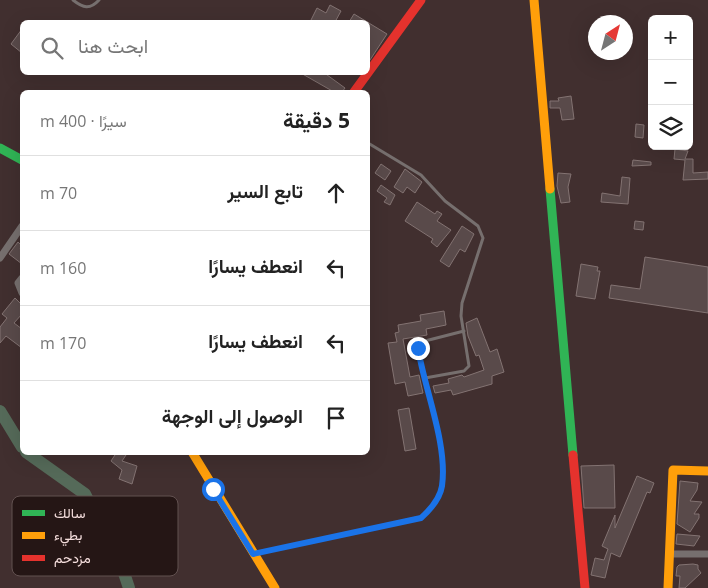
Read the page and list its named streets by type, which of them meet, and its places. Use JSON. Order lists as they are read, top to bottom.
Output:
{
  "legend": ["سالك", "بطيء", "مزدحم"],
  "north": "top right",
  "page": {
    "map_buttons": ["+", "−"],
    "search": "ابحث هنا",
    "heading": ["5 دقيقة", "سيرًا · 400 m"],
    "list": [
      ["تابع السير", "70 m"],
      ["انعطف يسارًا", "160 m"],
      ["انعطف يسارًا", "170 m"],
      "الوصول إلى الوجهة"
    ]
  }
}
